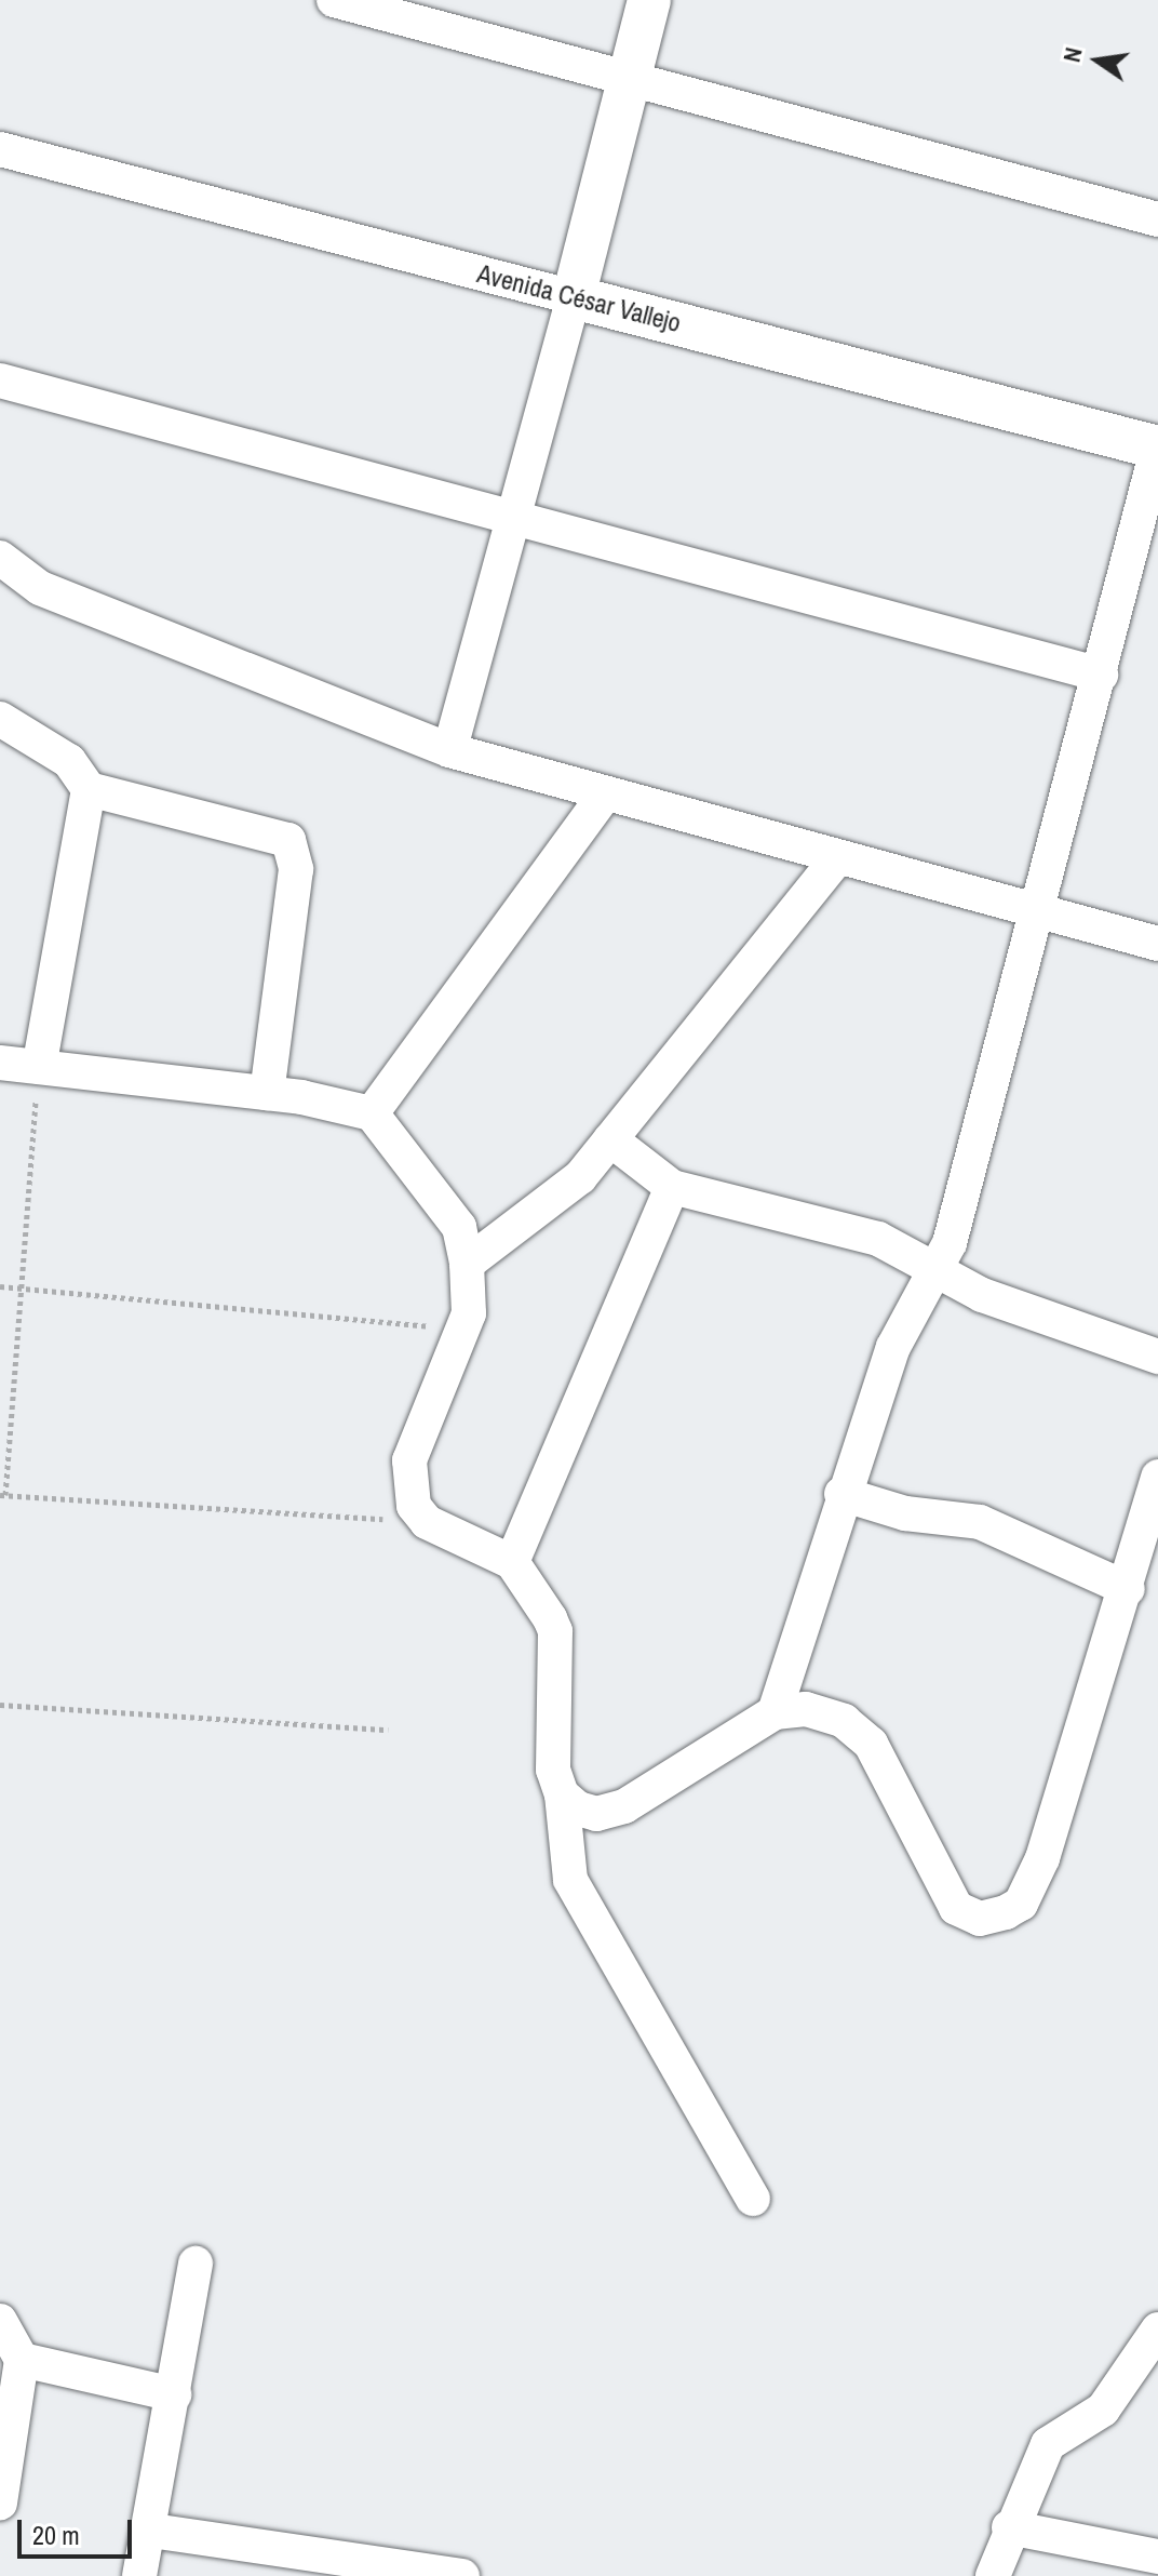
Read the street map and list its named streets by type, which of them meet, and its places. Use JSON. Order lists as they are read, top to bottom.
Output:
{
  "streets": {
    "street": ["Avenida César Vallejo"]
  },
  "scale_bar": "20 m",
  "north": "left"
}
